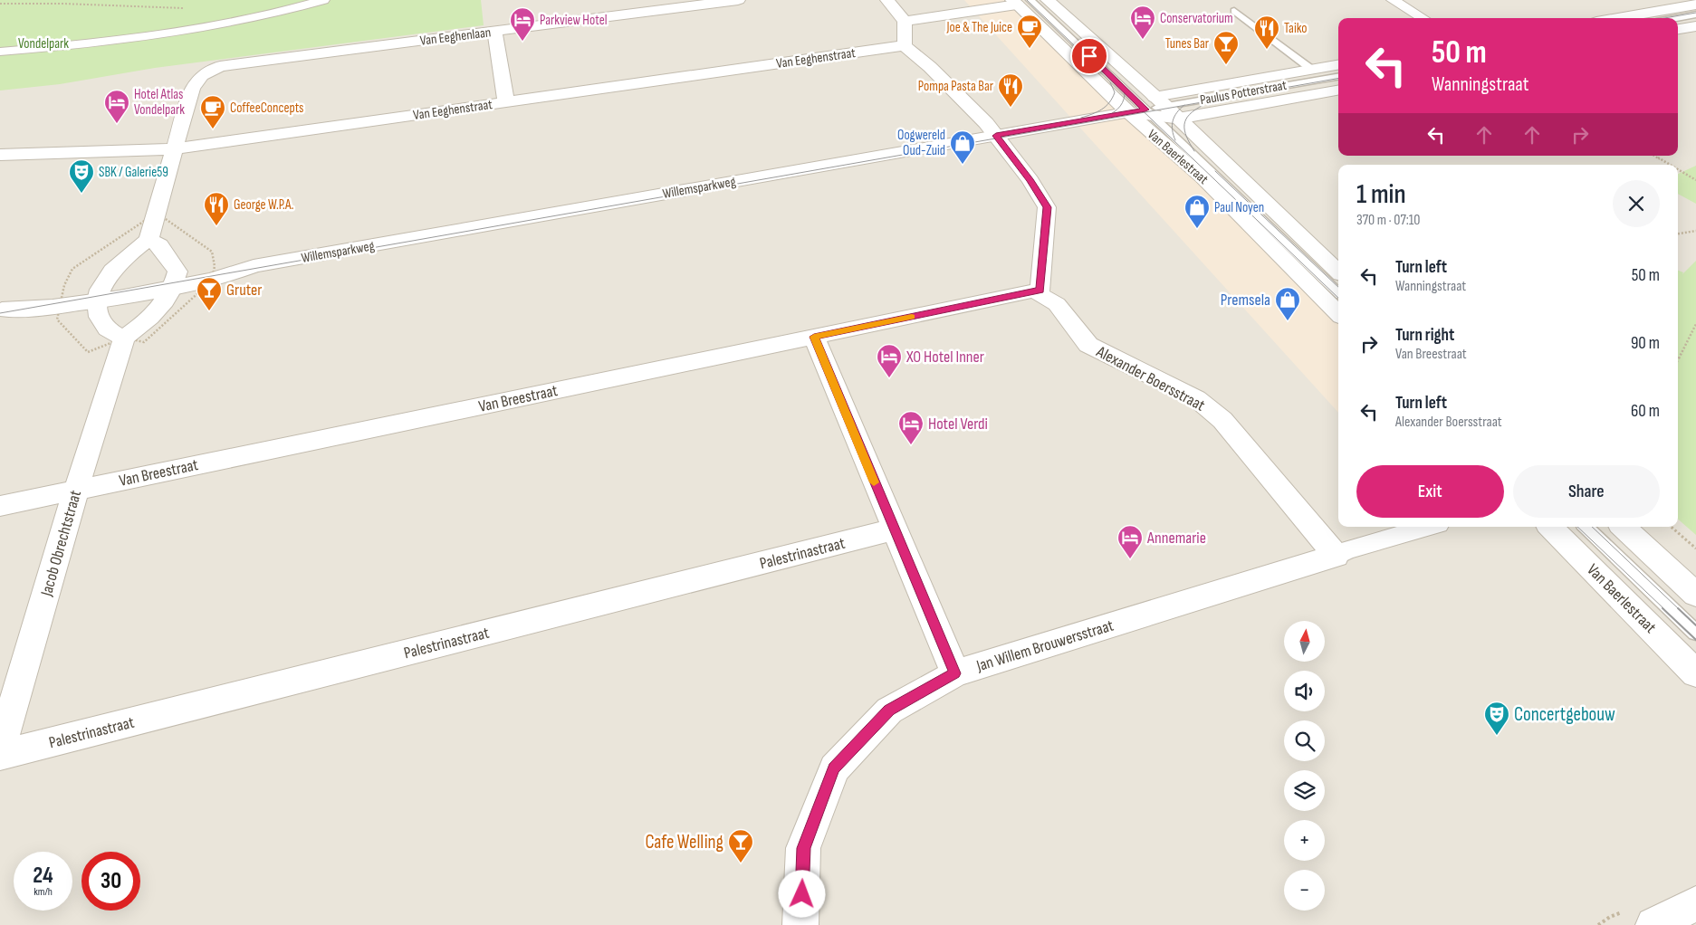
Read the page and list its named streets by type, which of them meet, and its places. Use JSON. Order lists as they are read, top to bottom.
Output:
{
  "streets": {
    "street": [
      "Van Eeghenlaan",
      "Van Eeghenstraat",
      "Paulus Potterstraat",
      "Van Baerlestraat",
      "Willemsparkweg",
      "Alexander Boersstraat",
      "Van Breestraat",
      "Jacob Obrechtstraat",
      "Palestrinastraat",
      "Jan Willem Brouwersstraat"
    ]
  },
  "crossings": [
    ["Van Eeghenlaan", "Van Eeghenstraat"],
    ["Paulus Potterstraat", "Van Baerlestraat"],
    ["Paulus Potterstraat", "Willemsparkweg"],
    ["Van Baerlestraat", "Willemsparkweg"],
    ["Alexander Boersstraat", "Van Breestraat"],
    ["Alexander Boersstraat", "Jan Willem Brouwersstraat"],
    ["Van Breestraat", "Jacob Obrechtstraat"]
  ],
  "parks": ["Vondelpark"],
  "places": {
    "hotel": [
      "Conservatorium",
      "Parkview Hotel",
      "Hotel Atlas Vondelpark",
      "XO Hotel Inner",
      "Hotel Verdi",
      "Annemarie"
    ],
    "cafe": ["Joe & The Juice", "CoffeeConcepts"],
    "restaurant": ["Taiko", "Pompa Pasta Bar", "George W.P.A."],
    "bar": ["Tunes Bar", "Gruter", "Cafe Welling"],
    "shop": ["Oogwereld Oud-Zuid", "Paul Noyen", "Premsela"],
    "theatre": ["SBK / Galerie59", "Concertgebouw"]
  },
  "north": "top",
  "page": {
    "turn": ["50 m", "Wanningstraat"],
    "heading": ["1 min", "370 m · 07:10"],
    "list": [
      {
        "name": "Turn left",
        "note": "Wanningstraat",
        "value": "50 m"
      },
      {
        "name": "Turn right",
        "note": "Van Breestraat",
        "value": "90 m"
      },
      {
        "name": "Turn left",
        "note": "Alexander Boersstraat",
        "value": "60 m"
      }
    ],
    "buttons": ["Exit", "Share"],
    "map_buttons": ["+", "−"],
    "speed": "24 km/h",
    "limit": "30"
  }
}
